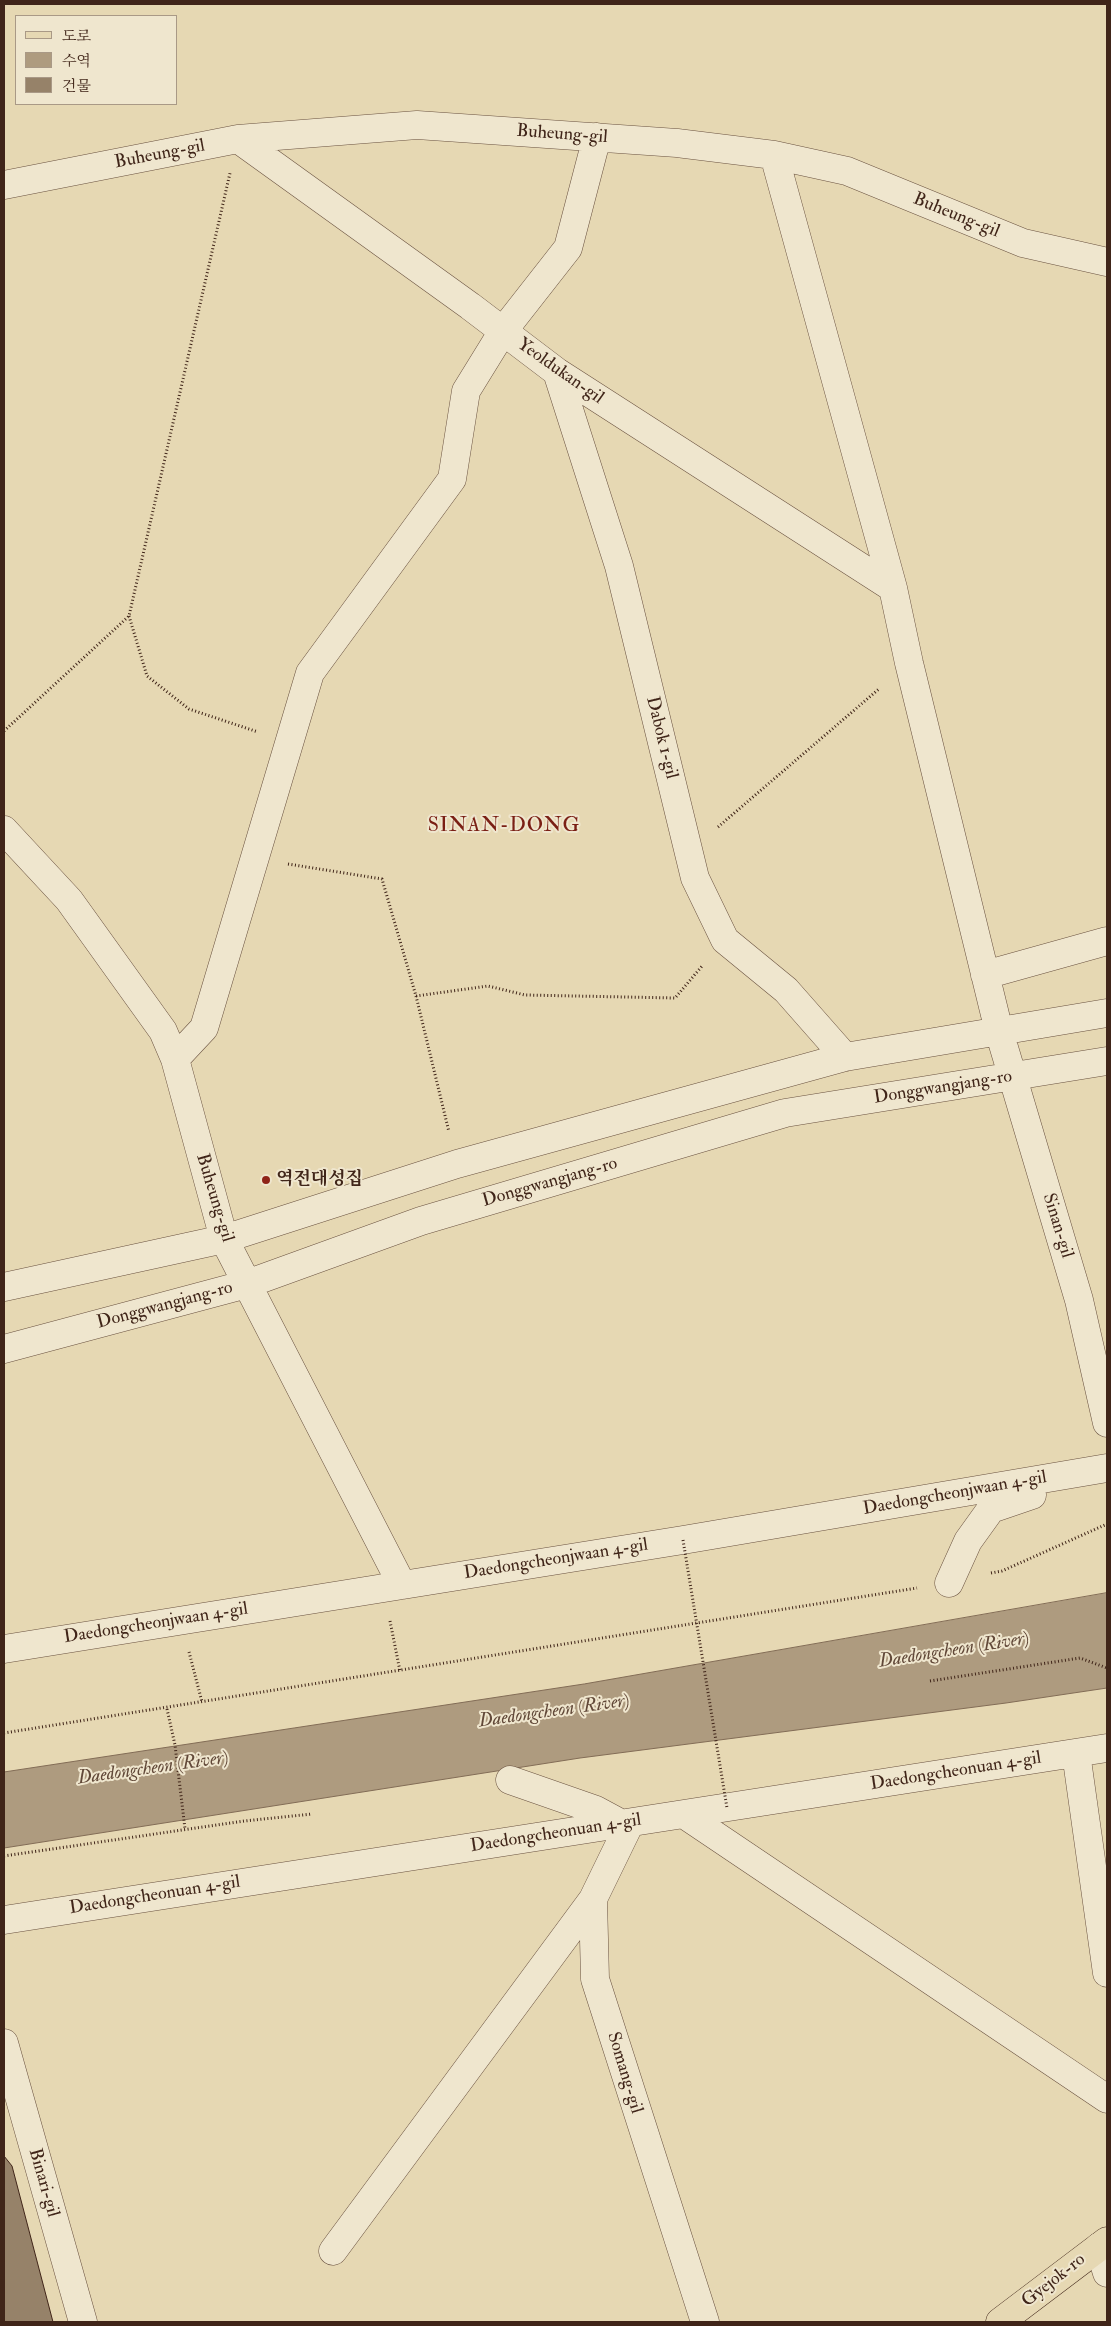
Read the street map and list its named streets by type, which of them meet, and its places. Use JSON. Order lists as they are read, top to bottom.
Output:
{
  "streets": {
    "main road": ["Gyejok-ro"],
    "street": [
      "Buheung-gil",
      "Yeoldukan-gil",
      "Dabok 1-gil",
      "Donggwangjang-ro",
      "Sinan-gil",
      "Daedongcheonjwaan 4-gil",
      "Daedongcheonuan 4-gil",
      "Somang-gil",
      "Binari-gil"
    ]
  },
  "crossings": [
    ["Buheung-gil", "Yeoldukan-gil"],
    ["Buheung-gil", "Donggwangjang-ro"],
    ["Buheung-gil", "Sinan-gil"],
    ["Buheung-gil", "Daedongcheonjwaan 4-gil"],
    ["Yeoldukan-gil", "Dabok 1-gil"],
    ["Yeoldukan-gil", "Sinan-gil"],
    ["Donggwangjang-ro", "Sinan-gil"],
    ["Daedongcheonuan 4-gil", "Somang-gil"]
  ],
  "districts": ["SINAN-DONG"],
  "water": ["Daedongcheon (River)"],
  "places": ["역전대성집"],
  "legend": ["도로", "수역", "건물"]
}
